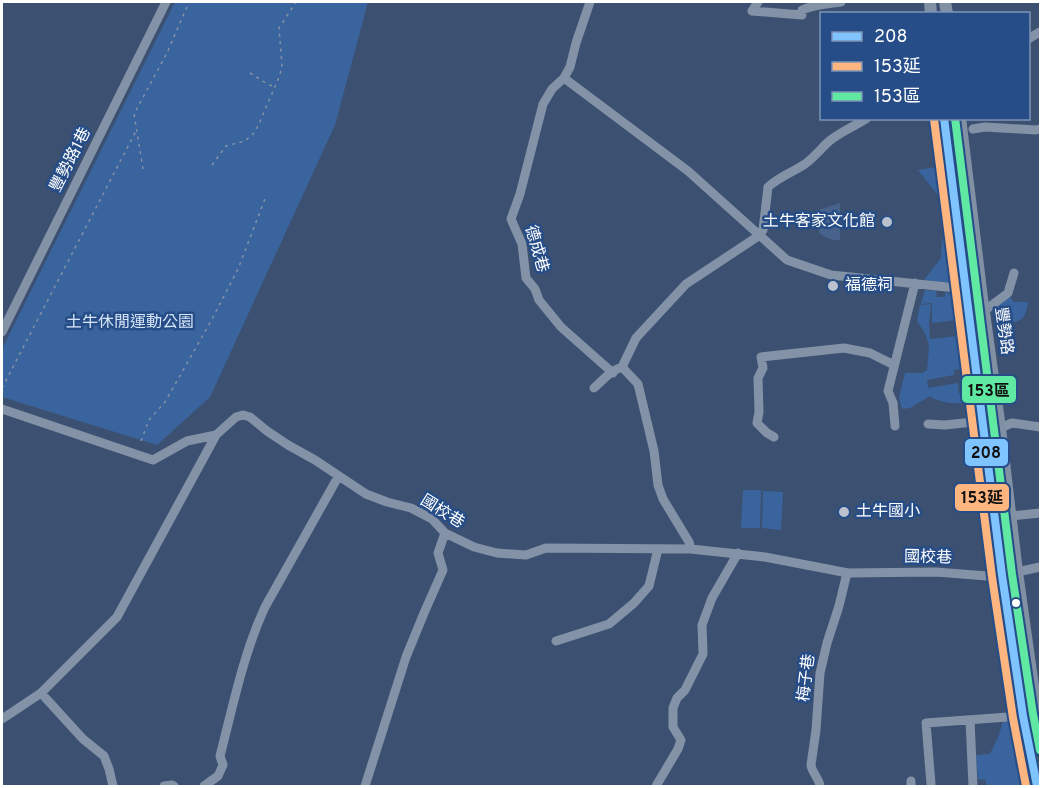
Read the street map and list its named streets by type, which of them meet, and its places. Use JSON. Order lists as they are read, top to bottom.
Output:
{
  "streets": {
    "main road": ["豐勢路"],
    "street": [
      "豐勢路1巷",
      "德成巷",
      "國校巷",
      "梅子巷"
    ]
  },
  "crossings": [
    ["豐勢路", "國校巷"],
    ["國校巷", "梅子巷"]
  ],
  "parks": ["土牛休閒運動公園"],
  "places": ["土牛客家文化館", "福德祠", "土牛國小"],
  "lines": ["transit line 208", "transit line 153延", "transit line 153區"],
  "legend": ["208", "153延", "153區"]
}
